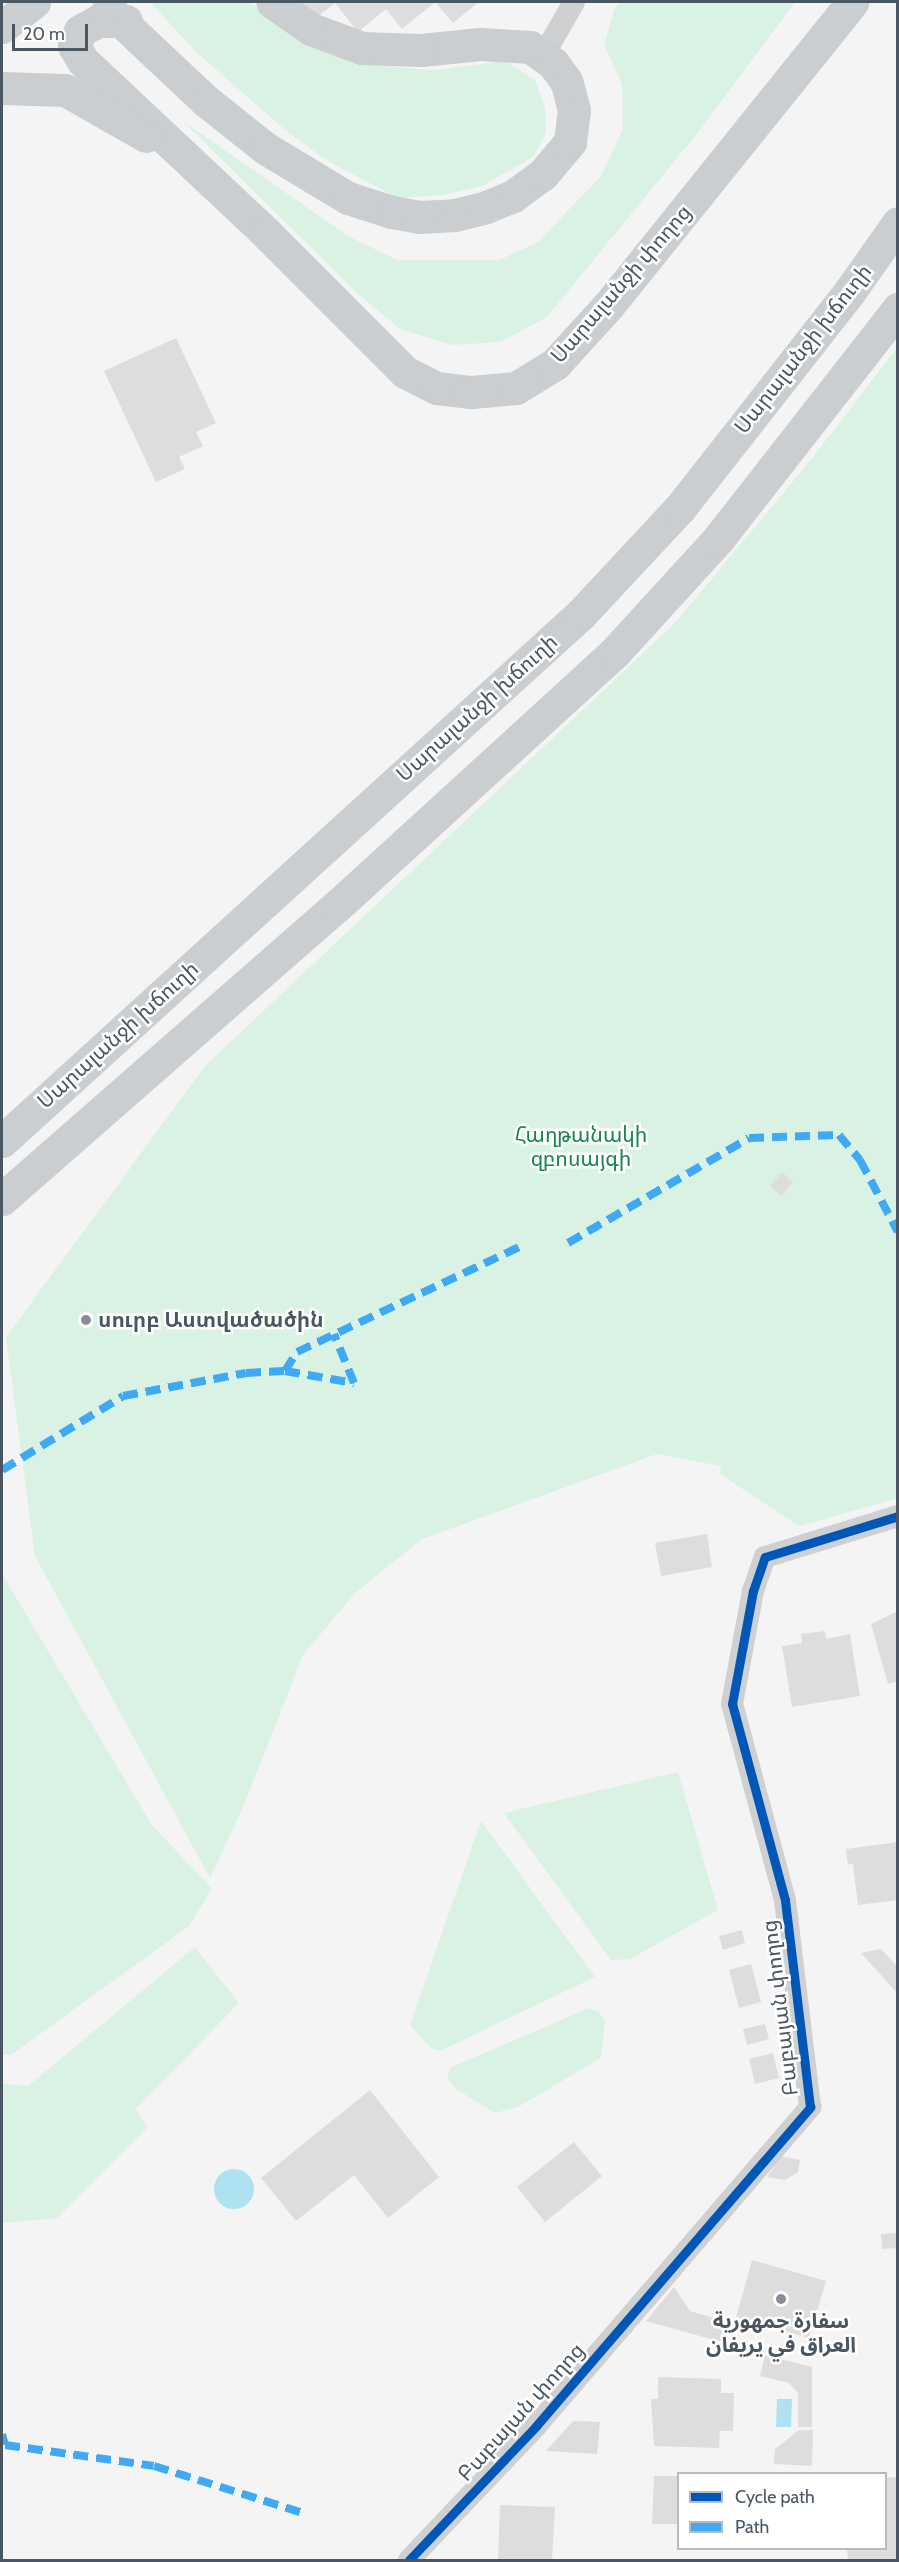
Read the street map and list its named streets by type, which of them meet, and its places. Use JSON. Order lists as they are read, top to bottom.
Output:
{
  "streets": {
    "main road": ["Սարալանջի փողոց", "Սարալանջի խճուղի"],
    "street": ["Բաբայան փողոց"]
  },
  "parks": ["Հաղթանակի զբոսայգի"],
  "places": ["սուրբ Աստվածածին", "سفارة جمهورية العراق في يريفان"],
  "legend": ["Cycle path", "Path"],
  "scale_bar": "20 m"
}
